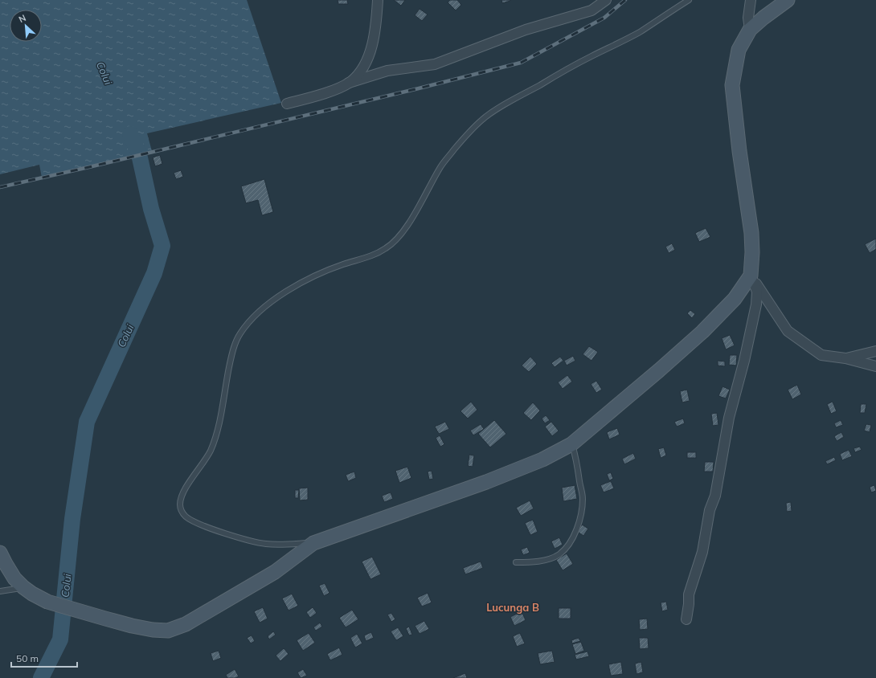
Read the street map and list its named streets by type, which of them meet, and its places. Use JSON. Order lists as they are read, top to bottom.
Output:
{
  "districts": ["Lucunga B"],
  "water": ["Colui"],
  "scale_bar": "50 m",
  "north": "top left"
}
